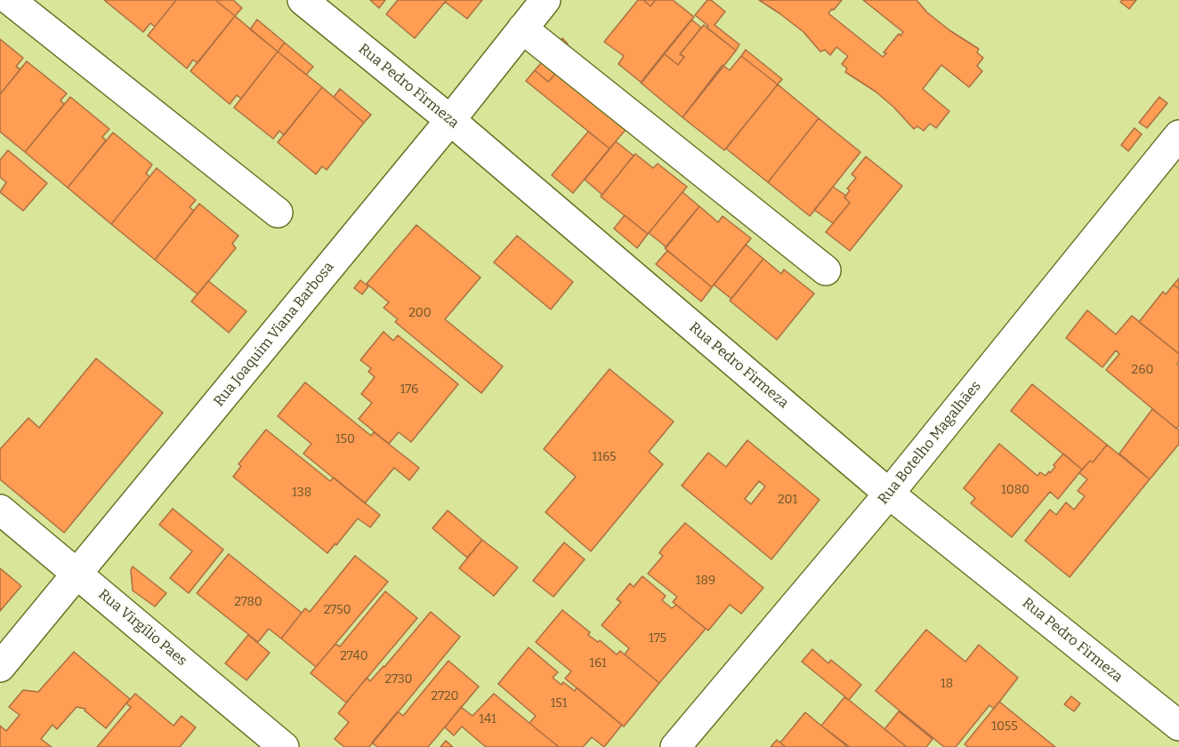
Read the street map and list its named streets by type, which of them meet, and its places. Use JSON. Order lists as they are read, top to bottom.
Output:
{
  "streets": {
    "street": [
      "Rua Pedro Firmeza",
      "Rua Joaquim Viana Barbosa",
      "Rua Botelho Magalhães",
      "Rua Virgílio Paes"
    ]
  },
  "crossings": [
    ["Rua Pedro Firmeza", "Rua Joaquim Viana Barbosa"],
    ["Rua Pedro Firmeza", "Rua Botelho Magalhães"],
    ["Rua Joaquim Viana Barbosa", "Rua Virgílio Paes"]
  ],
  "house_numbers": [
    "200",
    "260",
    "176",
    "150",
    "1165",
    "1080",
    "138",
    "201",
    "189",
    "2780",
    "2750",
    "175",
    "2740",
    "161",
    "2730",
    "18",
    "2720",
    "151",
    "141",
    "1055"
  ]
}
